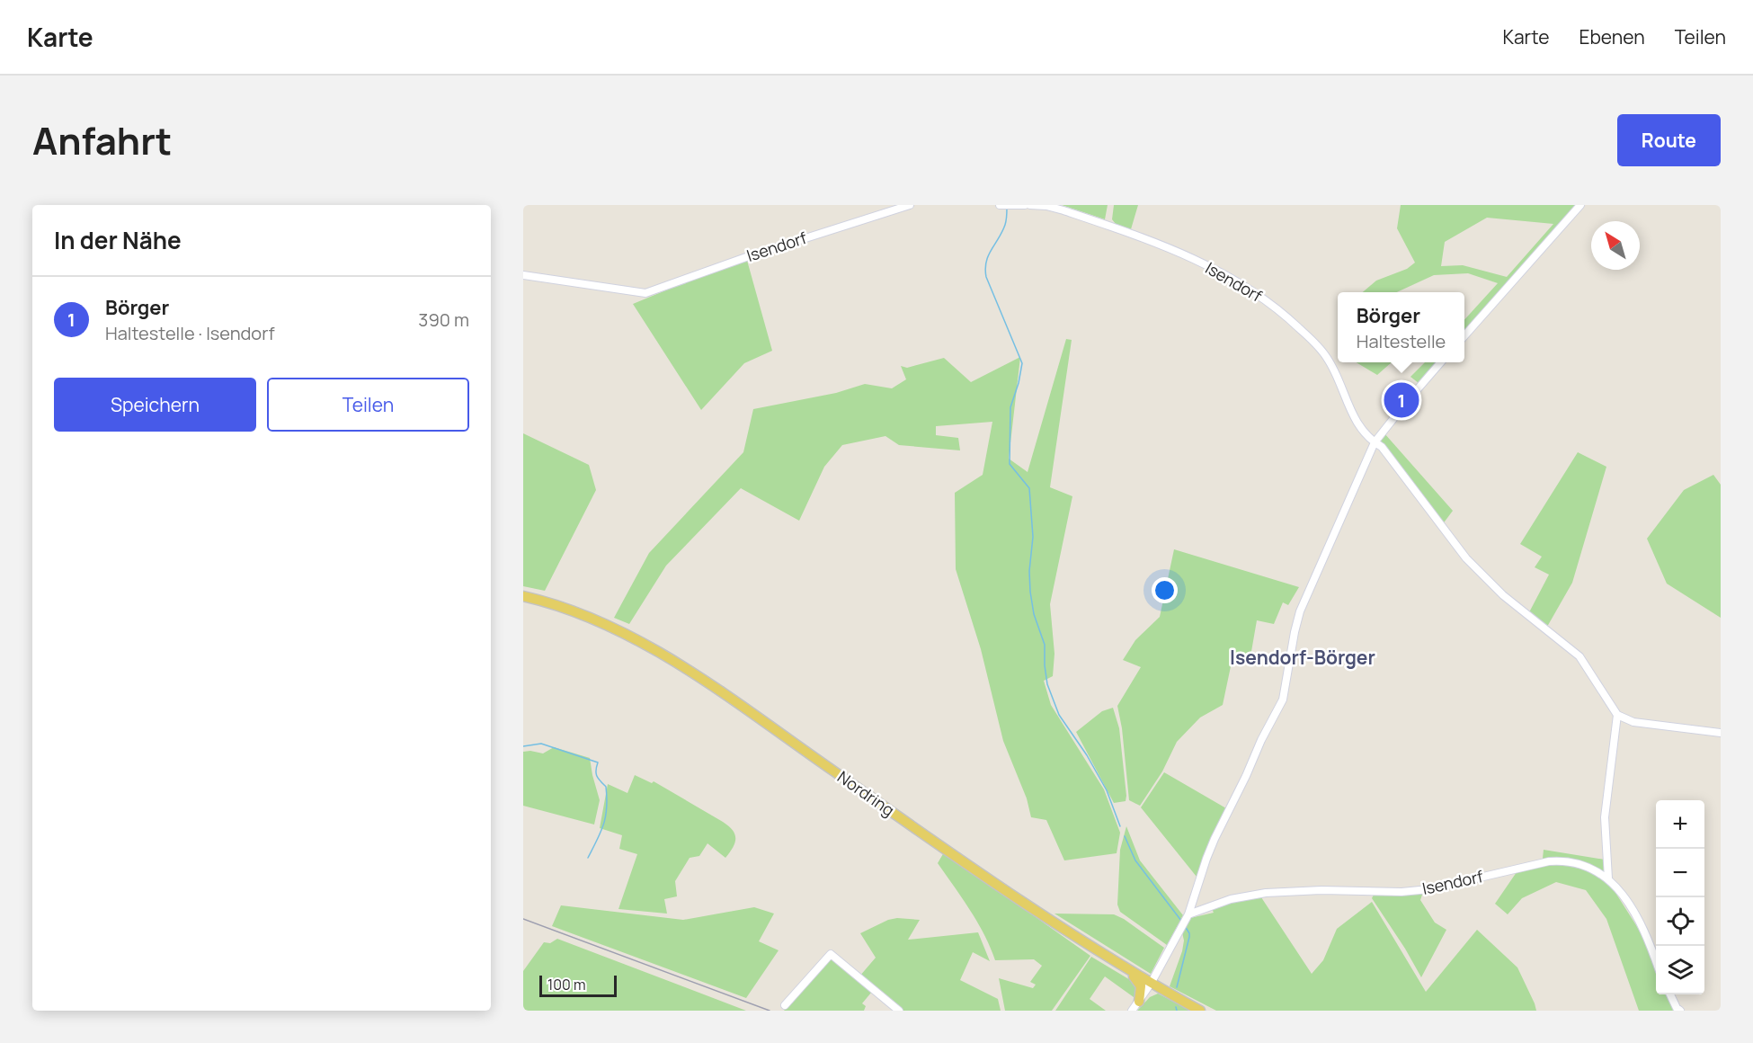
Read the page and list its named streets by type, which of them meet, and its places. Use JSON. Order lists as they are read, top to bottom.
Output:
{
  "streets": {
    "main road": ["Nordring"],
    "street": ["Isendorf"]
  },
  "districts": ["Isendorf-Börger"],
  "scale_bar": "100 m",
  "north": "top left",
  "page": {
    "header": "Karte",
    "nav": ["Karte", "Ebenen", "Teilen"],
    "title": "Anfahrt",
    "buttons": [
      "Route",
      ["Speichern", "Teilen"]
    ],
    "heading": "In der Nähe",
    "list": [
      {
        "mark": "1",
        "name": "Börger",
        "note": "Haltestelle · Isendorf",
        "value": "390 m"
      }
    ],
    "popup": ["Börger", "Haltestelle"],
    "pins": "1",
    "map_buttons": ["+", "−"],
    "scale": "100 m"
  }
}
